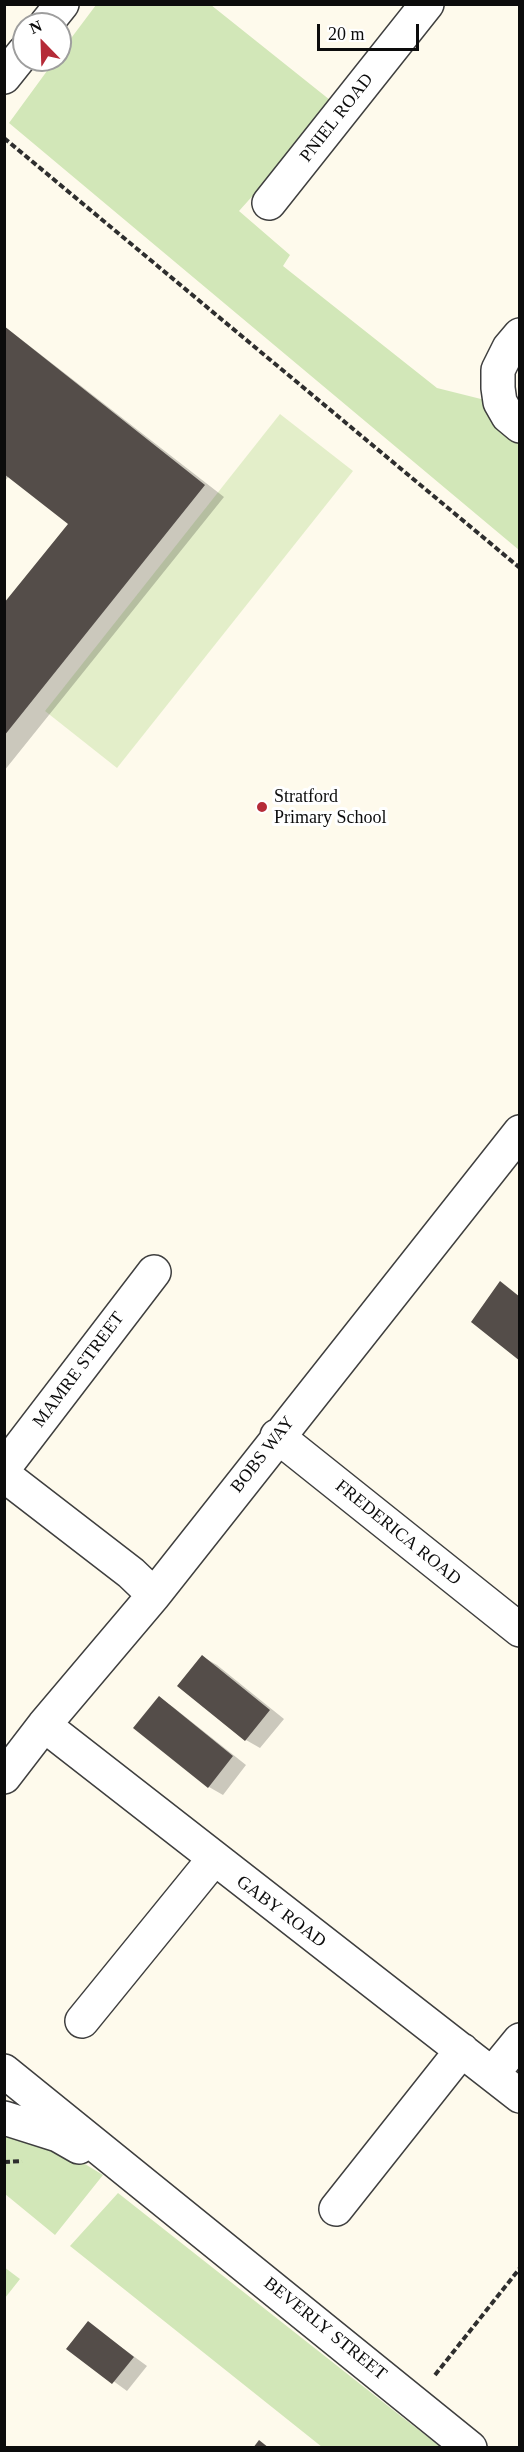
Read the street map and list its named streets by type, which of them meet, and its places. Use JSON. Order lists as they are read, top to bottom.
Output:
{
  "streets": {
    "street": [
      "PNIEL ROAD",
      "MAMRE STREET",
      "BOBS WAY",
      "FREDERICA ROAD",
      "GABY ROAD",
      "BEVERLY STREET"
    ]
  },
  "crossings": [
    ["BOBS WAY", "FREDERICA ROAD"],
    ["BOBS WAY", "GABY ROAD"]
  ],
  "places": ["Stratford Primary School"],
  "scale_bar": "20 m",
  "north": "top left"
}
